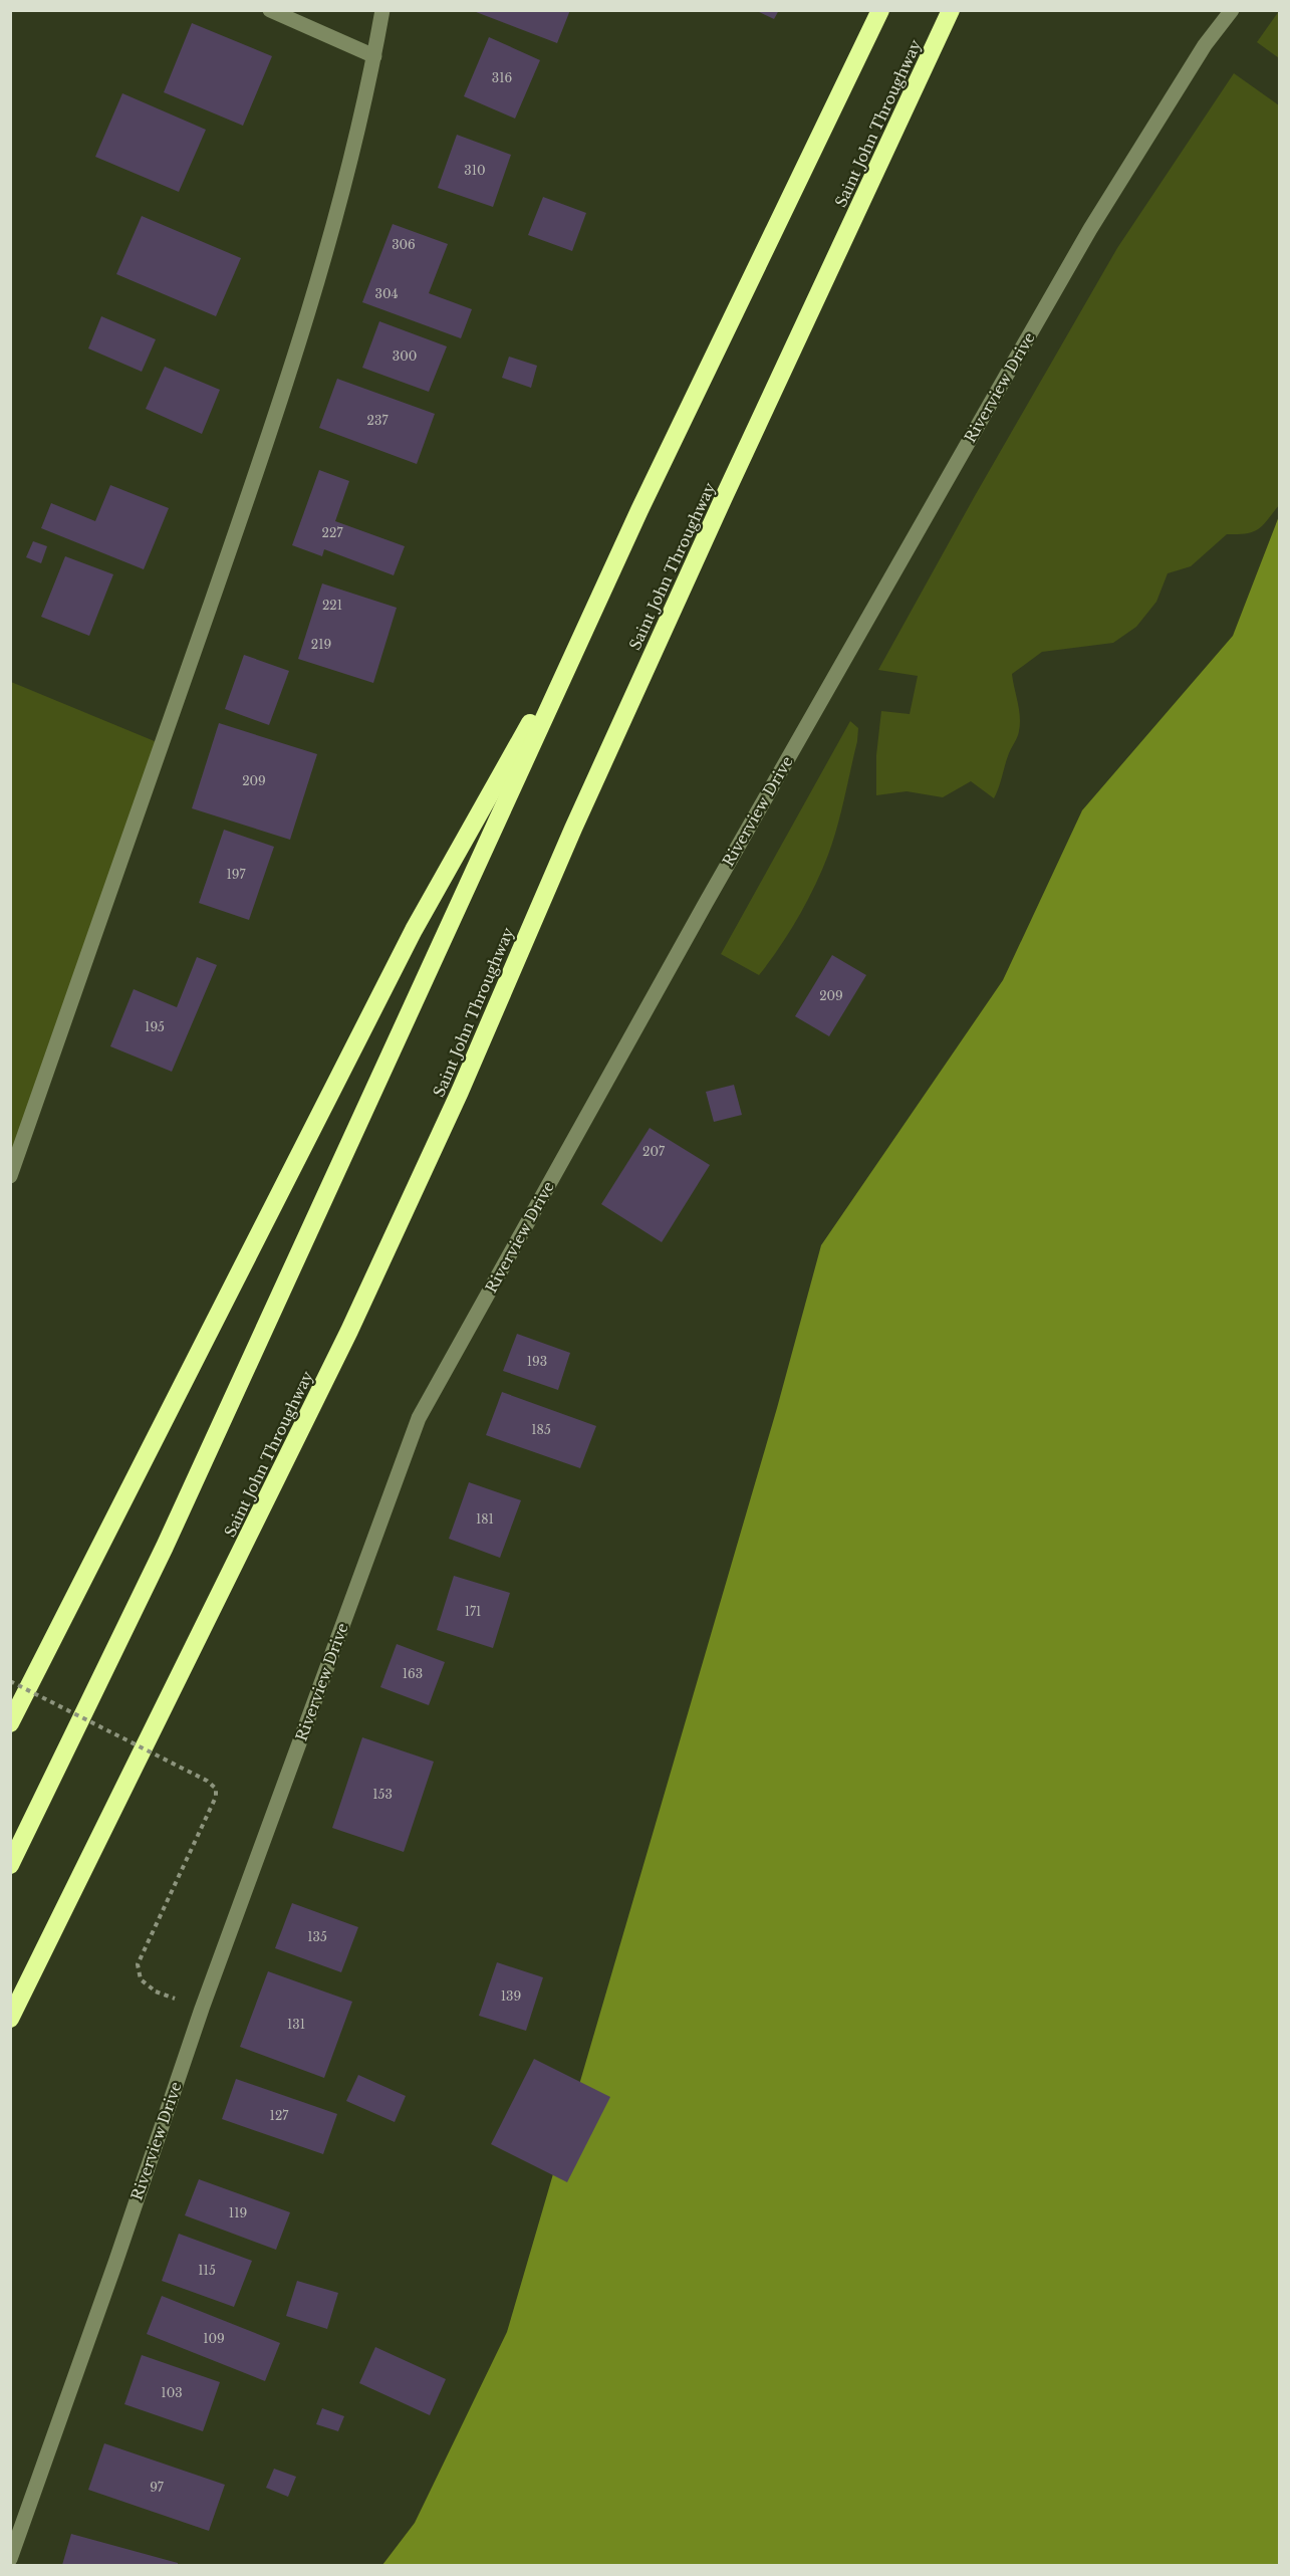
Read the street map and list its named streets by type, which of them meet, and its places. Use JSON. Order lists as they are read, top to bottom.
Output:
{
  "streets": {
    "highway": ["Saint John Throughway"],
    "street": ["Riverview Drive"]
  },
  "house_numbers": [
    "316",
    "310",
    "306",
    "304",
    "300",
    "237",
    "227",
    "221",
    "219",
    "209",
    "197",
    "209",
    "195",
    "207",
    "193",
    "185",
    "181",
    "171",
    "163",
    "153",
    "135",
    "139",
    "131",
    "127",
    "119",
    "115",
    "109",
    "103",
    "97"
  ]
}
